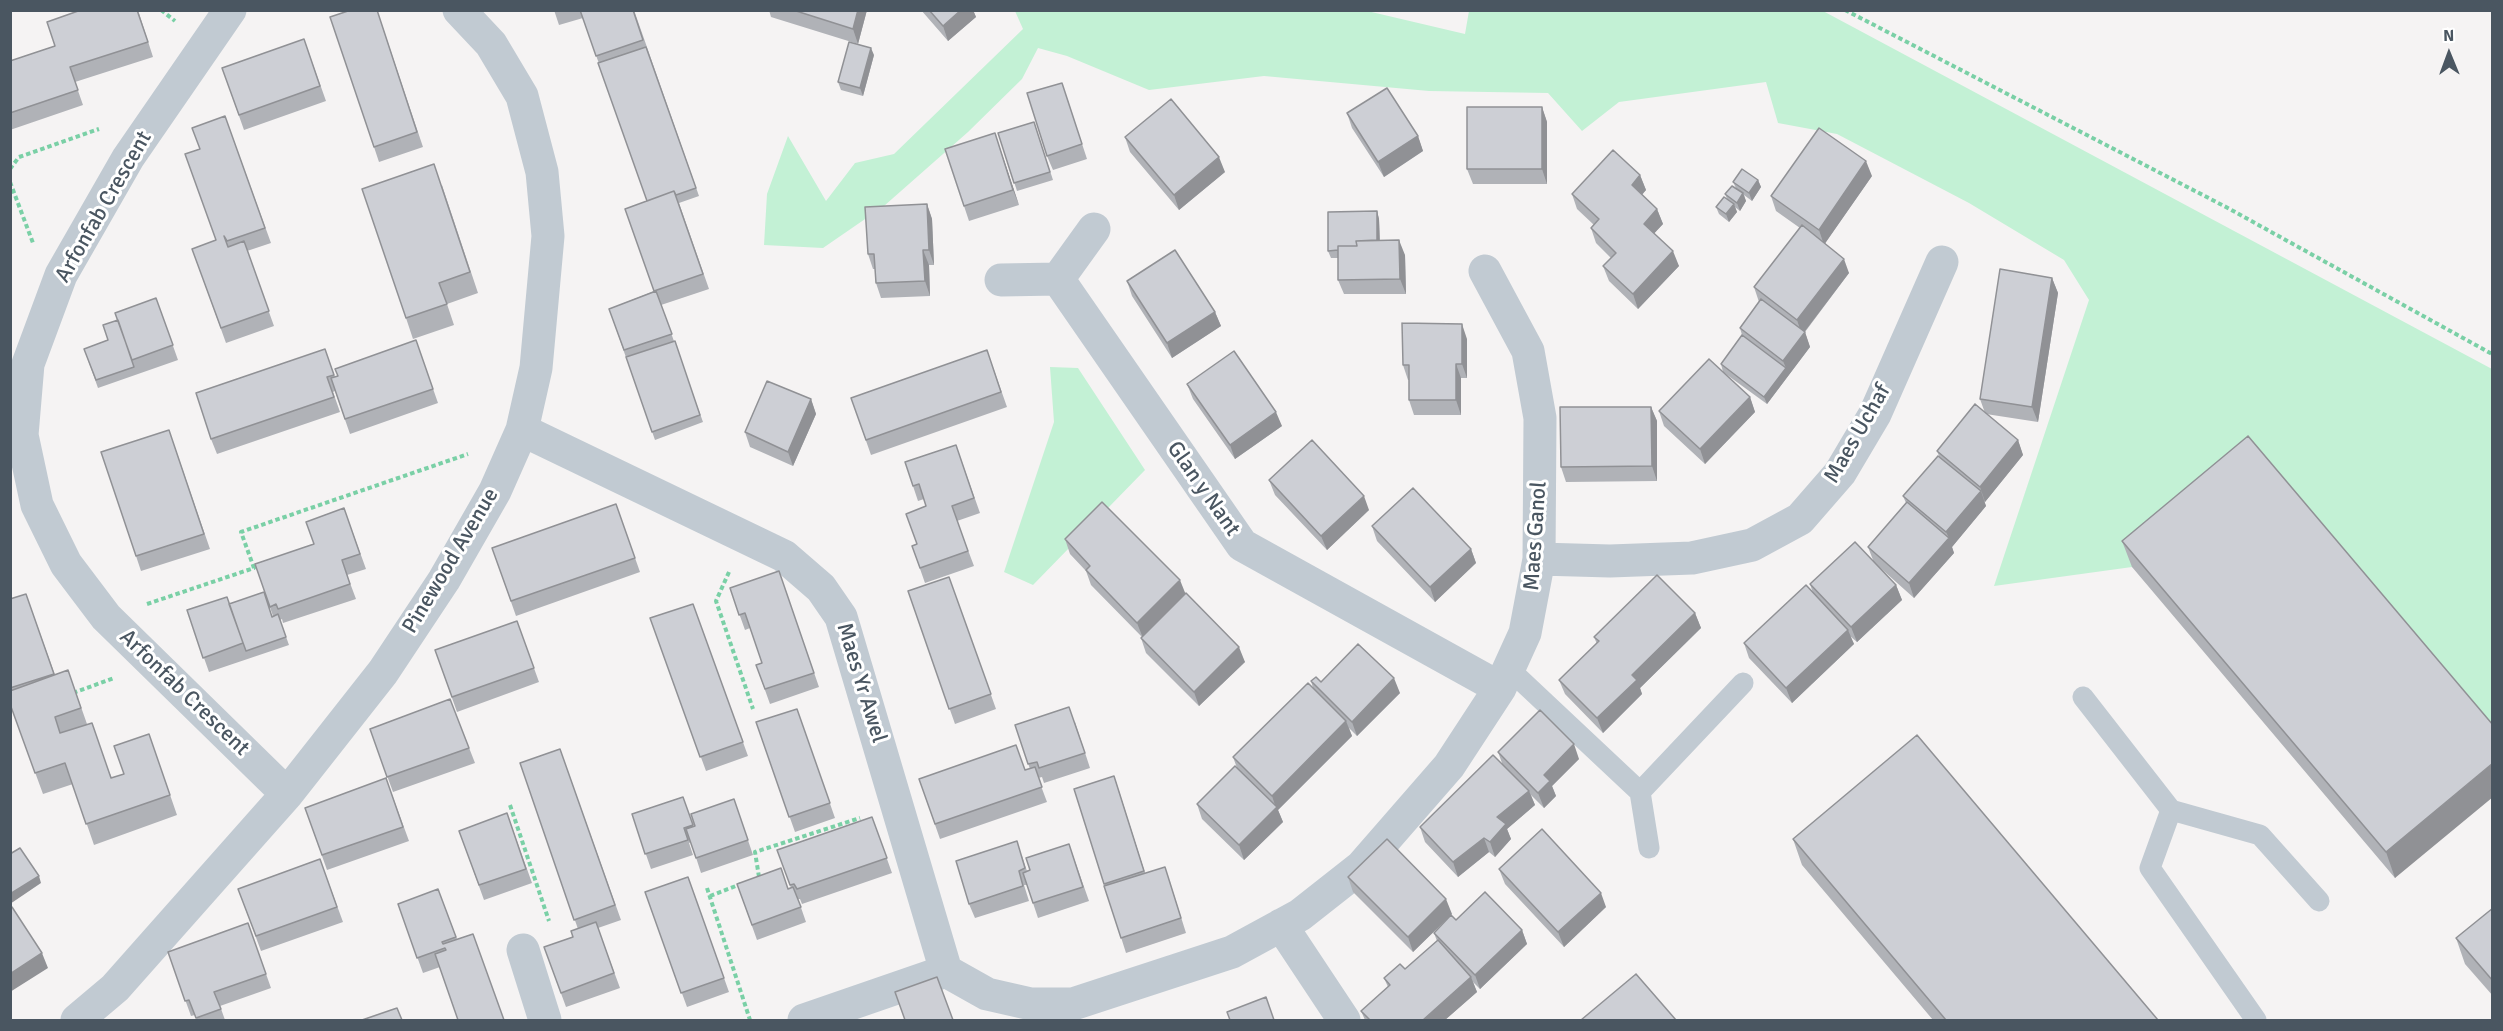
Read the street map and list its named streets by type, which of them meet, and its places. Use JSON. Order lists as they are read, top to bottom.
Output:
{
  "streets": {
    "street": [
      "Arfonfab Crescent",
      "Maes Uchaf",
      "Glan y Nant",
      "Maes Ganol",
      "Pinewood Avenue",
      "Maes Yr Awel"
    ]
  },
  "crossings": [
    ["Arfonfab Crescent", "Pinewood Avenue"],
    ["Maes Uchaf", "Maes Ganol"],
    ["Glan y Nant", "Maes Ganol"],
    ["Pinewood Avenue", "Maes Yr Awel"]
  ],
  "north": "top"
}
